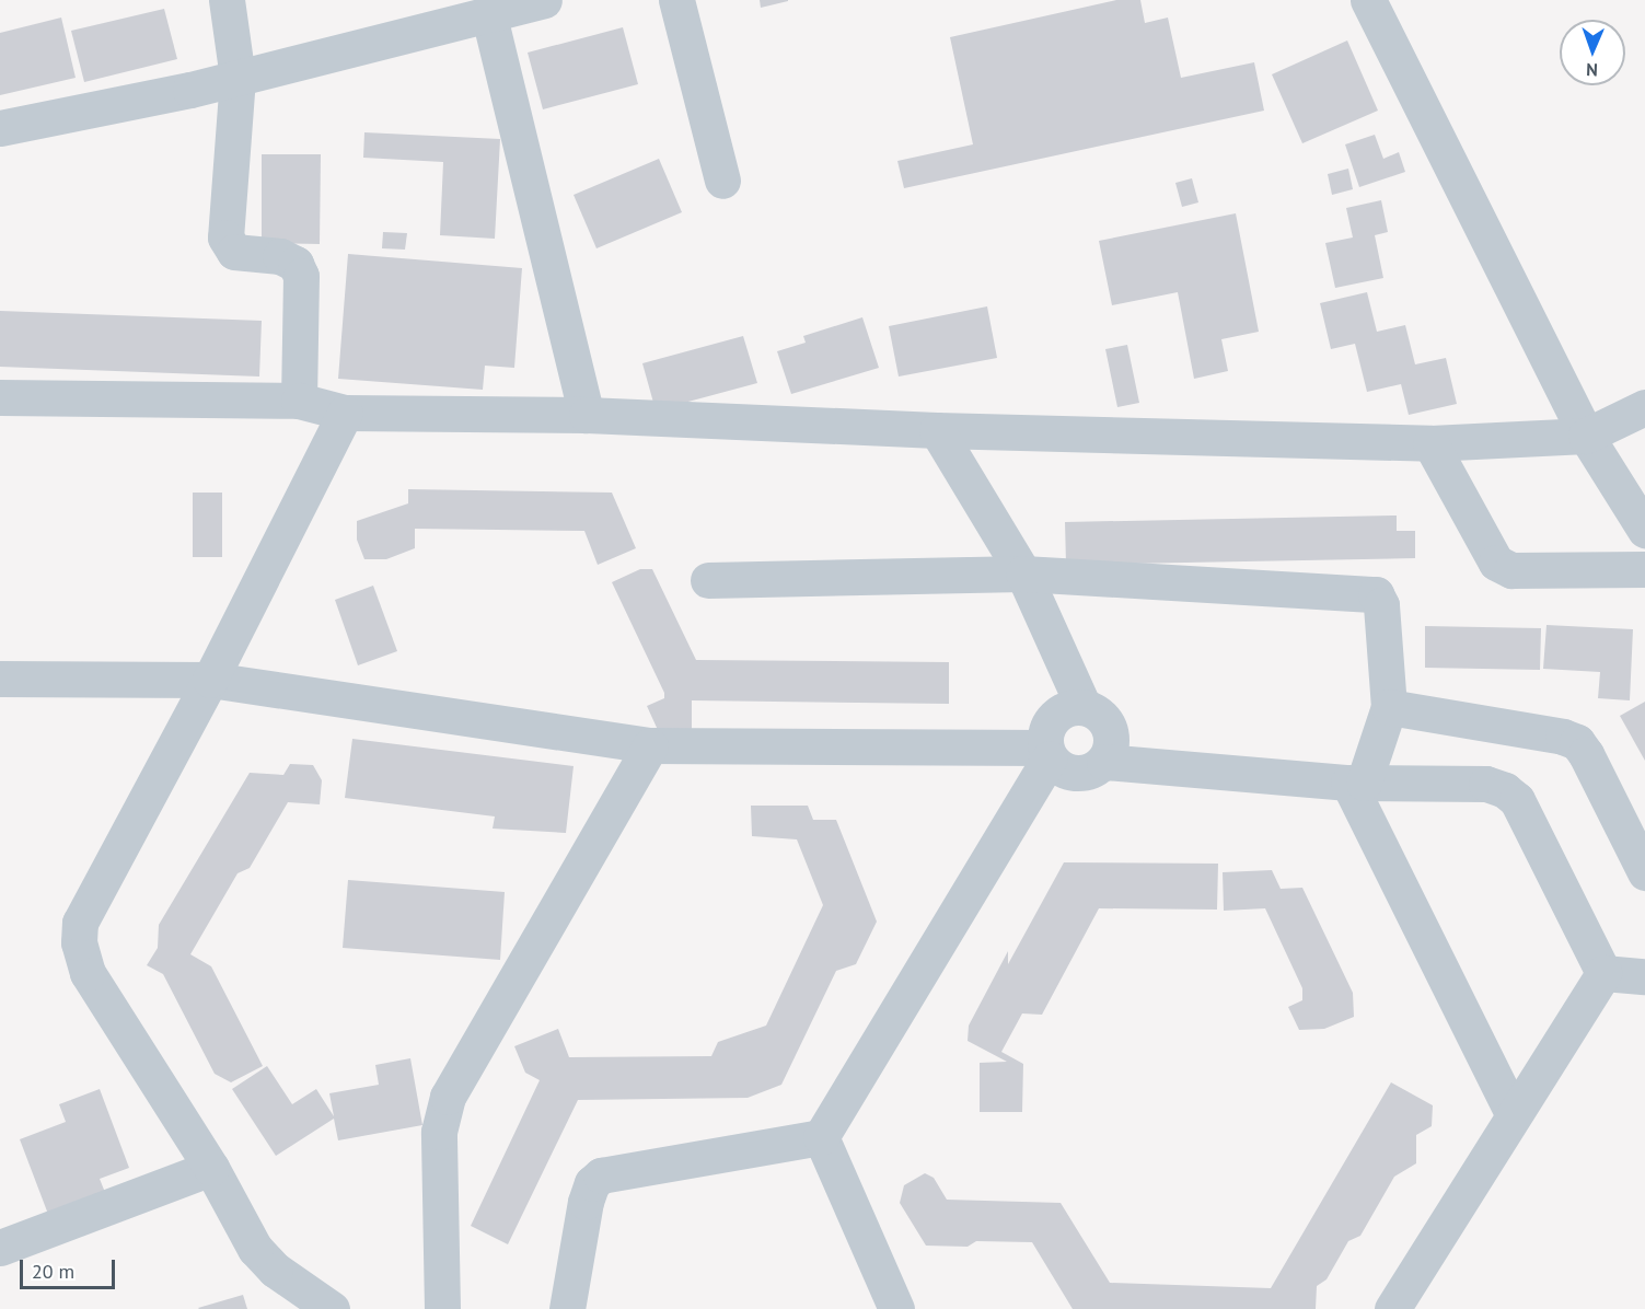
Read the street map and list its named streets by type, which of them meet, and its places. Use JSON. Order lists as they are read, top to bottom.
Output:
{
  "scale_bar": "20 m",
  "north": "bottom"
}
